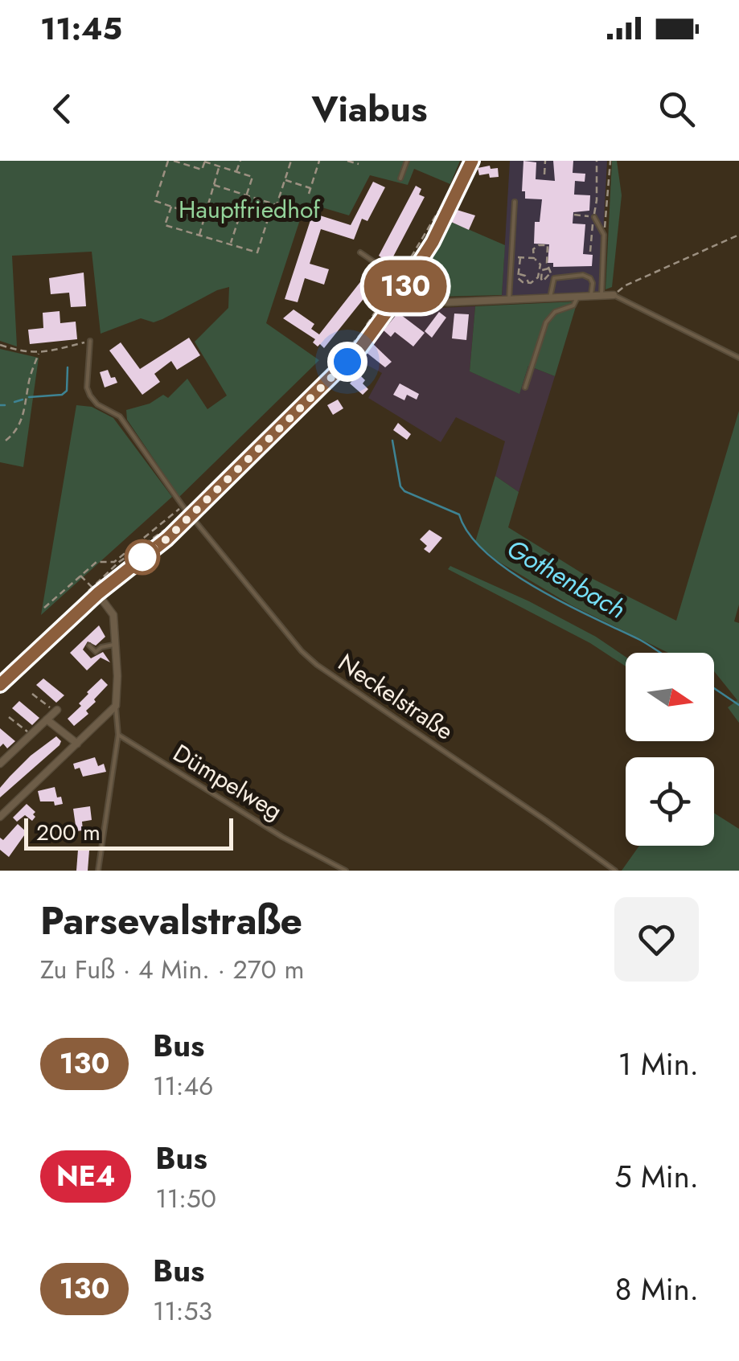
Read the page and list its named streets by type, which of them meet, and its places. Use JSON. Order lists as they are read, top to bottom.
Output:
{
  "streets": {
    "lane": ["Neckelstraße", "Dümpelweg"]
  },
  "water": ["Gothenbach"],
  "parks": ["Hauptfriedhof"],
  "lines": ["bus line 130"],
  "scale_bar": "200 m",
  "north": "right",
  "page": {
    "status": "11:45",
    "header": "Viabus",
    "on_map": "130",
    "scale": "200 m",
    "heading": ["Parsevalstraße", "Zu Fuß · 4 Min. · 270 m"],
    "list": [
      {
        "mark": "130",
        "name": "Bus",
        "note": "11:46",
        "value": "1 Min."
      },
      {
        "mark": "NE4",
        "name": "Bus",
        "note": "11:50",
        "value": "5 Min."
      },
      {
        "mark": "130",
        "name": "Bus",
        "note": "11:53",
        "value": "8 Min."
      }
    ]
  }
}
